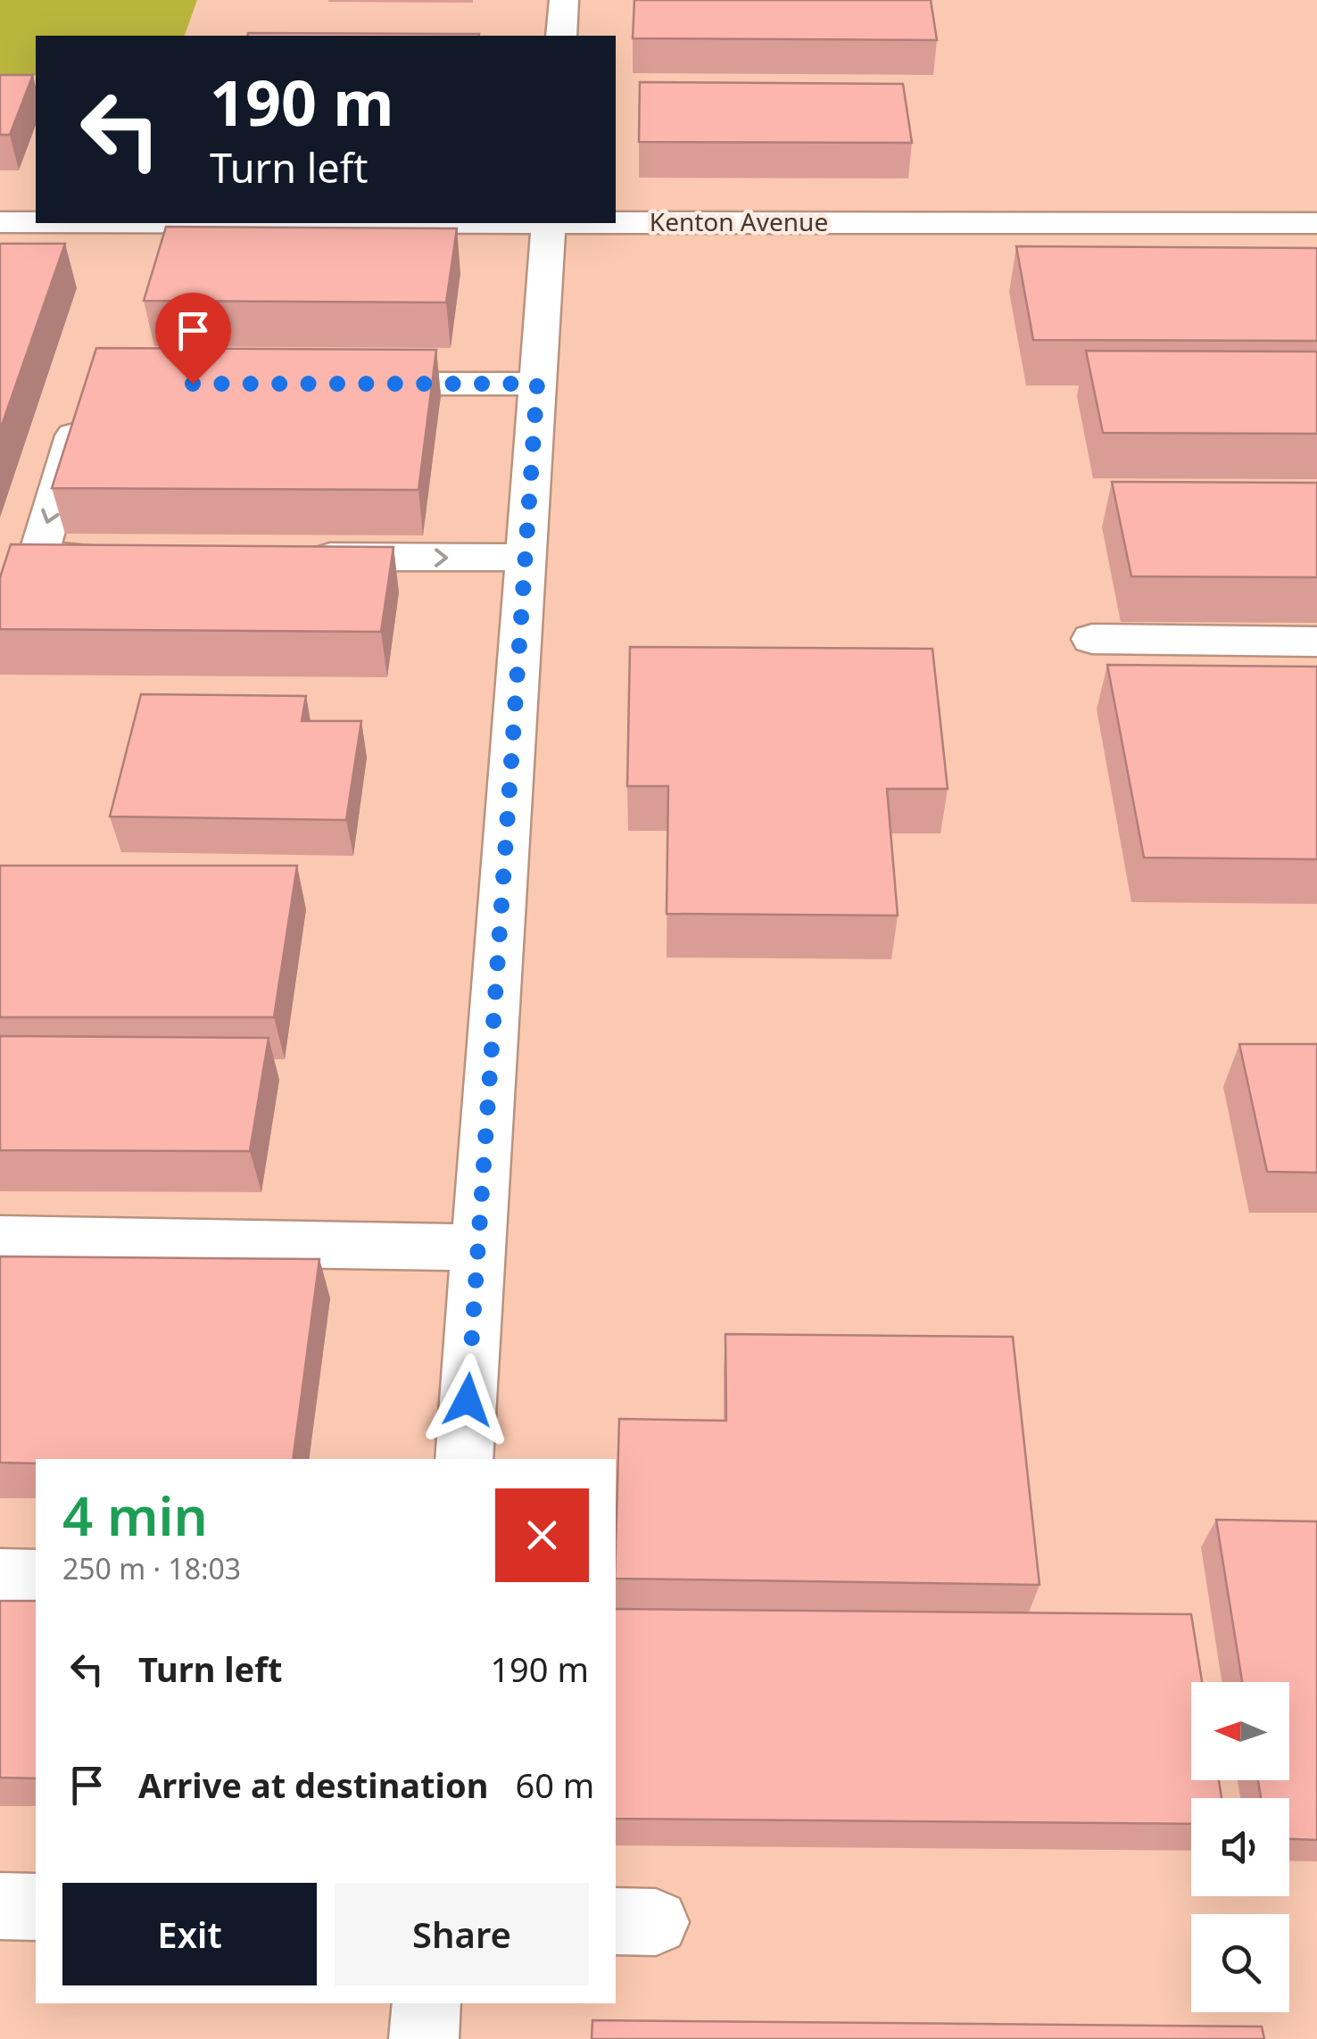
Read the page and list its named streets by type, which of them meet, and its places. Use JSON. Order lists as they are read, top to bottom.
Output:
{
  "streets": {
    "street": ["Kenton Avenue"]
  },
  "north": "left",
  "page": {
    "turn": ["190 m", "Turn left"],
    "heading": ["4 min", "250 m · 18:03"],
    "list": [
      {
        "name": "Turn left",
        "value": "190 m"
      },
      {
        "name": "Arrive at destination",
        "value": "60 m"
      }
    ],
    "buttons": ["Exit", "Share"]
  }
}
